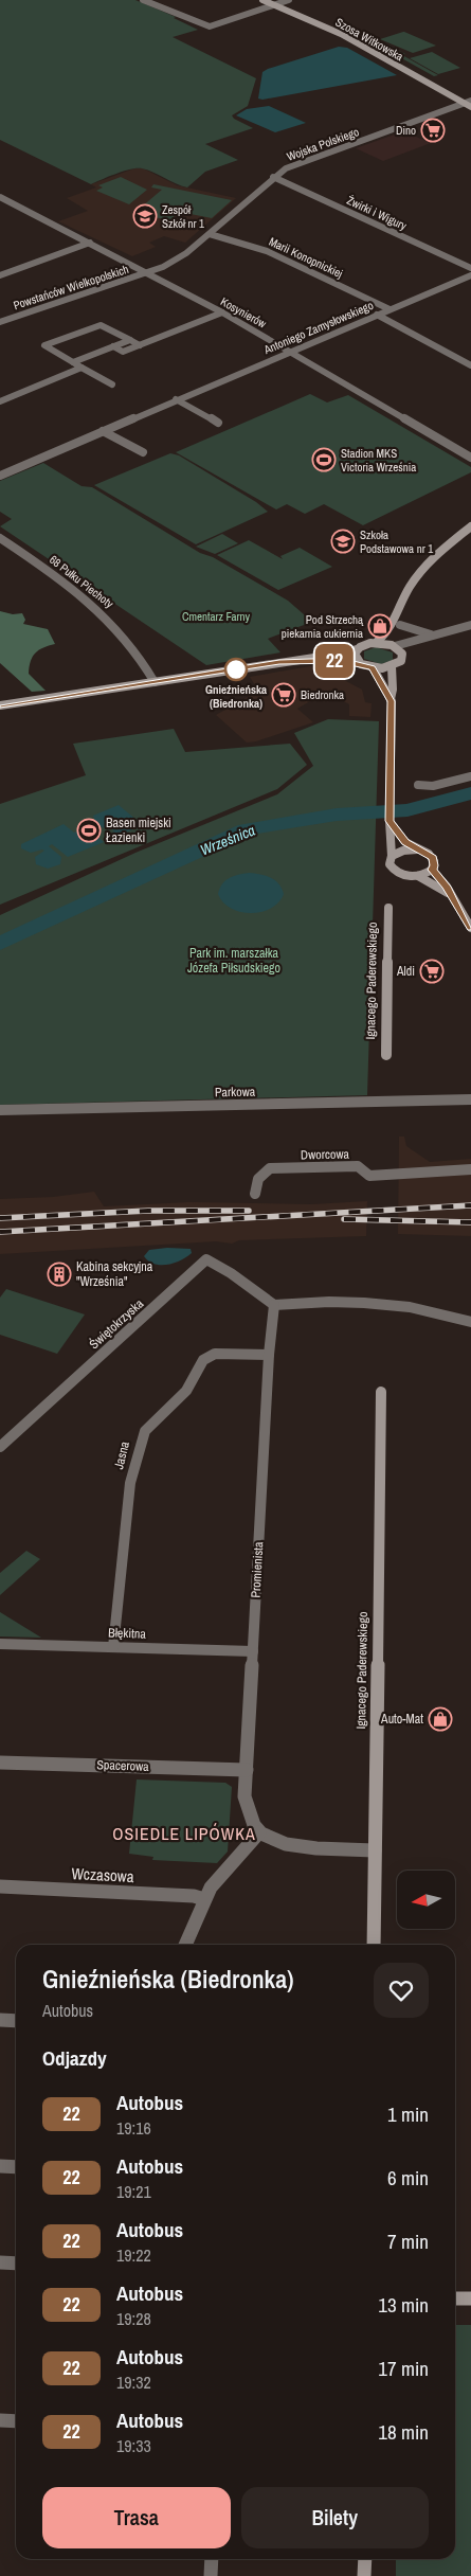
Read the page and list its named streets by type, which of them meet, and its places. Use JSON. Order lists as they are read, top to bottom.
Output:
{
  "streets": {
    "street": [
      "Szosa Witkowska",
      "Wojska Polskiego",
      "Żwirki i Wigury",
      "Marii Konopnickiej",
      "Powstańców Wielkopolskich",
      "Kosynierów",
      "Antoniego Zamysłowskiego",
      "68 Pułku Piechoty",
      "Ignacego Paderewskiego",
      "Parkowa",
      "Dworcowa",
      "Świętokrzyska",
      "Jasna",
      "Promienista",
      "Błękitna",
      "Spacerowa",
      "Wczasowa"
    ]
  },
  "crossings": [
    ["Szosa Witkowska", "Wojska Polskiego"],
    ["Wojska Polskiego", "Żwirki i Wigury"],
    ["Wojska Polskiego", "Marii Konopnickiej"],
    ["Wojska Polskiego", "Powstańców Wielkopolskich"],
    ["Wojska Polskiego", "Kosynierów"],
    ["Marii Konopnickiej", "Antoniego Zamysłowskiego"],
    ["Powstańców Wielkopolskich", "Kosynierów"],
    ["Kosynierów", "Antoniego Zamysłowskiego"],
    ["Świętokrzyska", "Promienista"],
    ["Jasna", "Promienista"],
    ["Jasna", "Błękitna"],
    ["Promienista", "Błękitna"],
    ["Promienista", "Spacerowa"]
  ],
  "districts": ["OSIEDLE LIPÓWKA"],
  "water": ["Wrześnica"],
  "parks": ["Cmentarz Farny", "Park im. marszałka Józefa Piłsudskiego"],
  "places": {
    "supermarket": ["Dino", "Biedronka", "Aldi"],
    "school or university": ["Zespół Szkół nr 1", "Szkoła Podstawowa nr 1"],
    "sports": ["Stadion MKS Victoria Września", "Basen miejski Łazienki"],
    "shop": ["Pod Strzechą piekarnia cukiernia", "Auto-Mat"],
    "other": ["Gnieźnieńska (Biedronka)"],
    "building": ["Kabina sekcyjna \"Września\""]
  },
  "lines": ["bus line 22"],
  "north": "left",
  "page": {
    "on_map": "22",
    "heading": [
      ["Gnieźnieńska (Biedronka)", "Autobus"],
      "Odjazdy"
    ],
    "list": [
      {
        "mark": "22",
        "name": "Autobus",
        "note": "19:16",
        "value": "1 min"
      },
      {
        "mark": "22",
        "name": "Autobus",
        "note": "19:21",
        "value": "6 min"
      },
      {
        "mark": "22",
        "name": "Autobus",
        "note": "19:22",
        "value": "7 min"
      },
      {
        "mark": "22",
        "name": "Autobus",
        "note": "19:28",
        "value": "13 min"
      },
      {
        "mark": "22",
        "name": "Autobus",
        "note": "19:32",
        "value": "17 min"
      },
      {
        "mark": "22",
        "name": "Autobus",
        "note": "19:33",
        "value": "18 min"
      }
    ],
    "buttons": ["Trasa", "Bilety"]
  }
}
